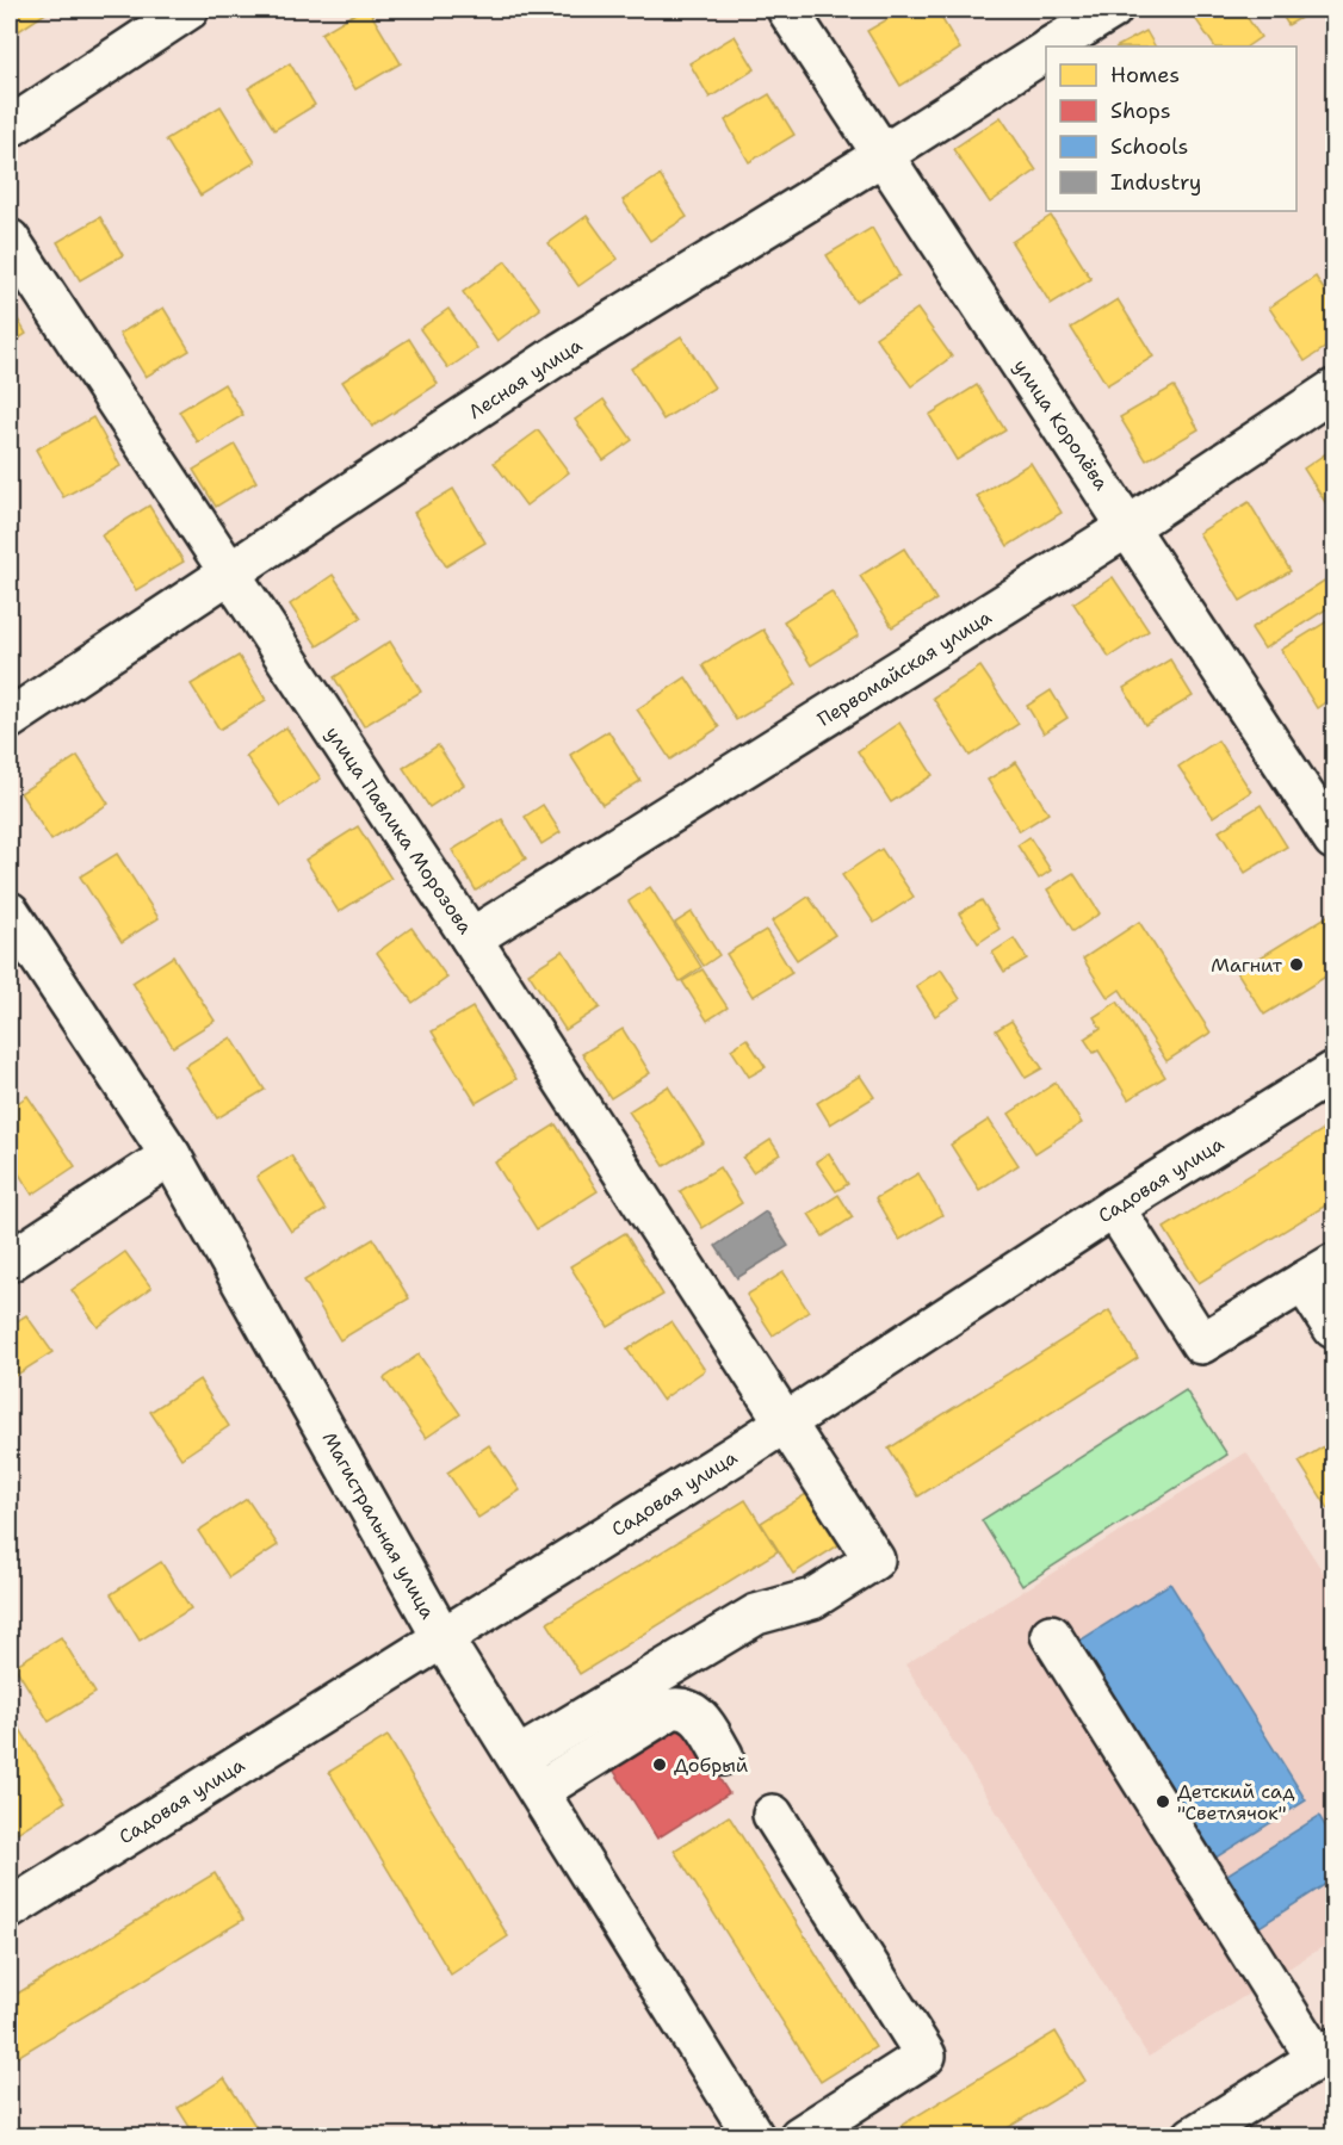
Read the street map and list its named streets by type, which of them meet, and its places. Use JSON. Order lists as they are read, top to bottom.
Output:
{
  "streets": {
    "street": [
      "Лесная улица",
      "улица Королёва",
      "Первомайская улица",
      "улица Павлика Морозова",
      "Садовая улица",
      "Магистральная улица"
    ]
  },
  "crossings": [
    ["Лесная улица", "улица Королёва"],
    ["Лесная улица", "улица Павлика Морозова"],
    ["улица Королёва", "Первомайская улица"],
    ["Первомайская улица", "улица Павлика Морозова"],
    ["улица Павлика Морозова", "Садовая улица"],
    ["улица Павлика Морозова", "Магистральная улица"],
    ["Садовая улица", "Магистральная улица"]
  ],
  "places": ["Магнит", "Добрый", "Детский сад \"Светлячок\""],
  "legend": [
    "Homes",
    "Shops",
    "Schools",
    "Industry"
  ]
}
